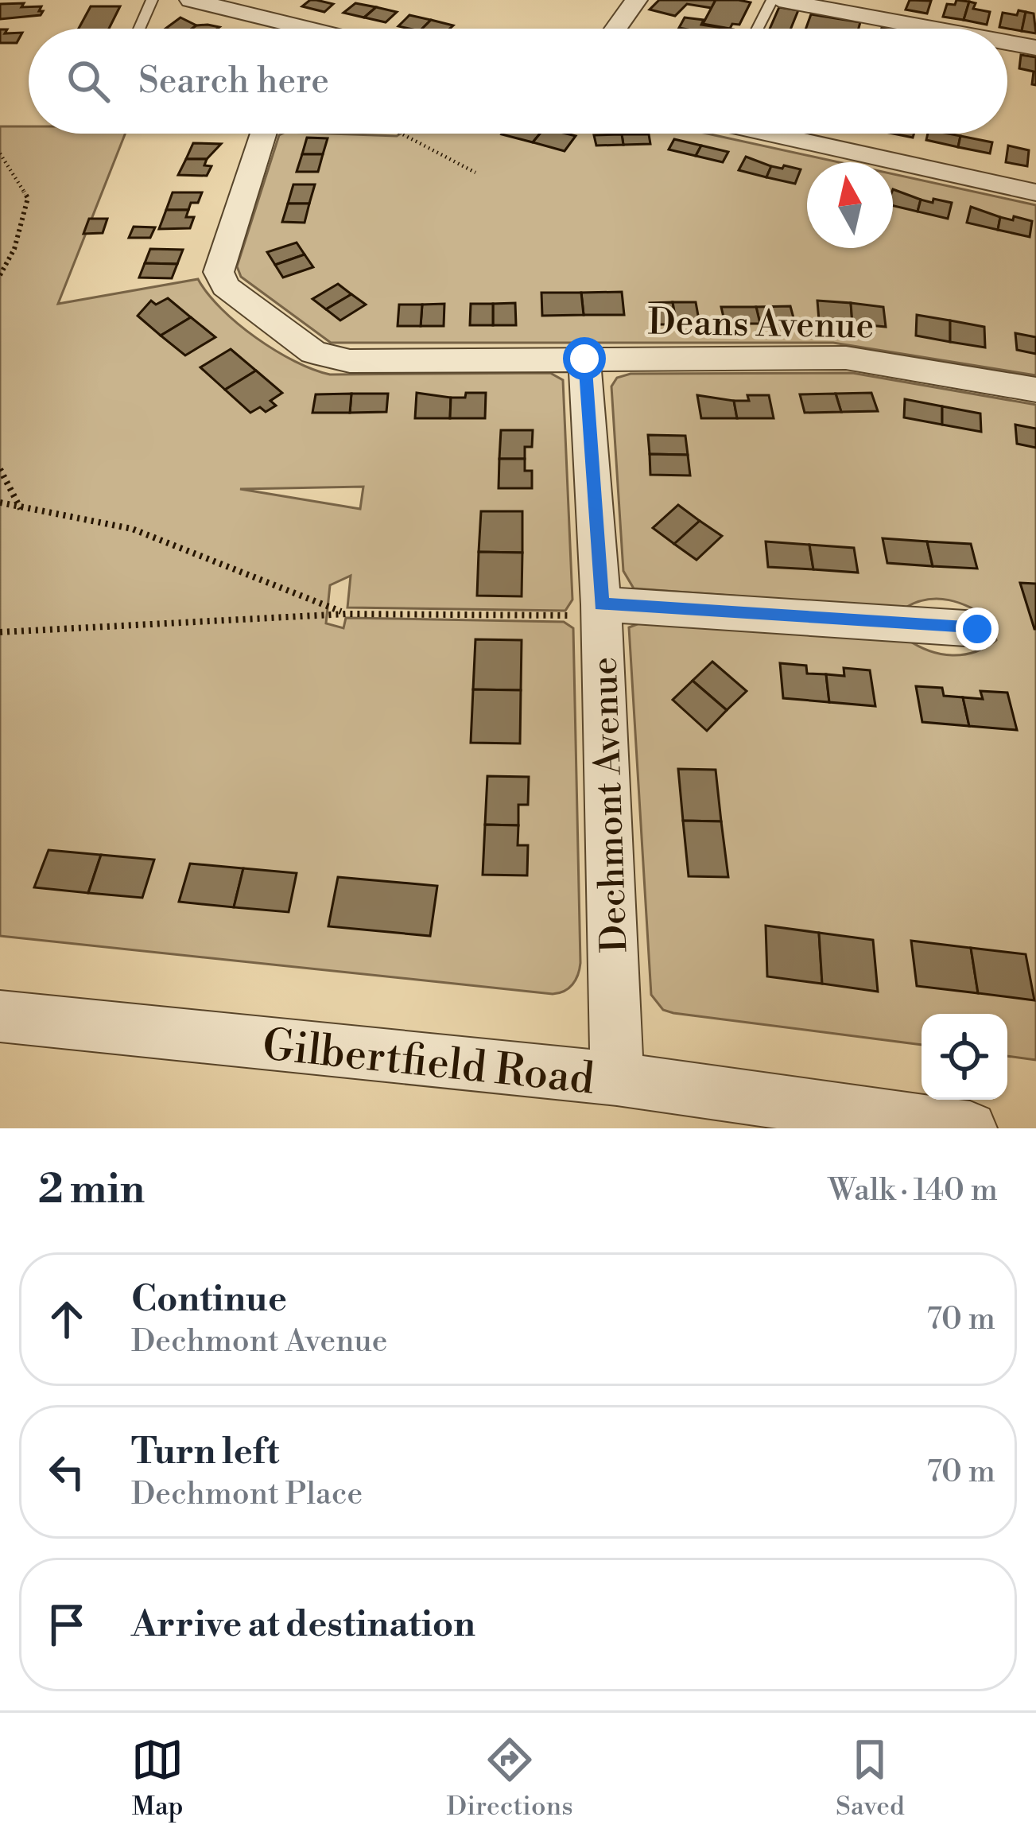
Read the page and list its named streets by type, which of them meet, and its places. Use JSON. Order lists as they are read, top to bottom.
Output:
{
  "streets": {
    "street": ["Deans Avenue", "Dechmont Avenue", "Gilbertfield Road"]
  },
  "crossings": [
    ["Deans Avenue", "Dechmont Avenue"],
    ["Dechmont Avenue", "Gilbertfield Road"]
  ],
  "north": "top",
  "page": {
    "search": "Search here",
    "heading": ["2 min", "Walk · 140 m"],
    "list": [
      ["Continue", "Dechmont Avenue", "70 m"],
      ["Turn left", "Dechmont Place", "70 m"],
      "Arrive at destination"
    ],
    "nav": ["Map", "Directions", "Saved"]
  }
}
